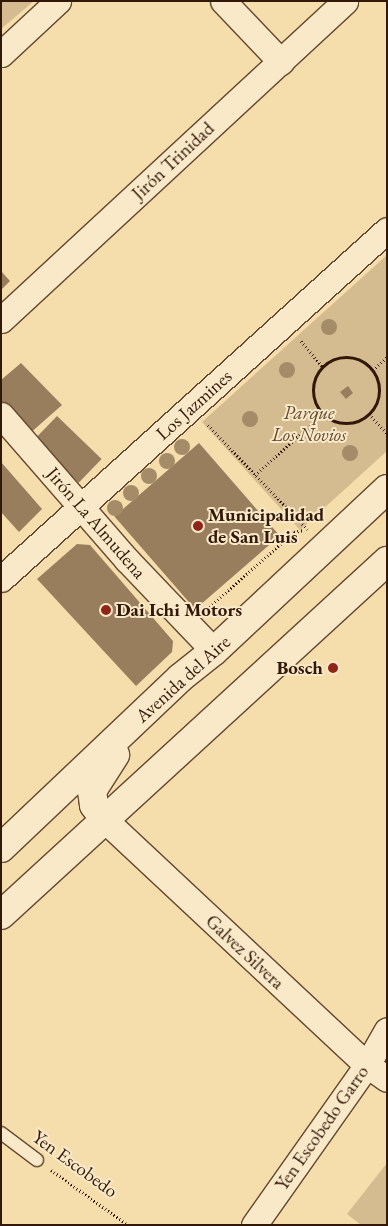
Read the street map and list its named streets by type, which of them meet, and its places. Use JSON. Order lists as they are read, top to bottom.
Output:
{
  "streets": {
    "main road": ["Avenida del Aire"],
    "street": [
      "Jirón Trinidad",
      "Los Jazmines",
      "Jirón La Almudena",
      "Galvez Silvera",
      "Yen Escobedo Garro"
    ],
    "lane": ["Yen Escobedo"]
  },
  "crossings": [
    ["Los Jazmines", "Jirón La Almudena"],
    ["Jirón La Almudena", "Avenida del Aire"],
    ["Galvez Silvera", "Yen Escobedo Garro"]
  ],
  "parks": ["Parque Los Novios"],
  "places": ["Municipalidad de San Luis", "Dai Ichi Motors", "Bosch"]
}
